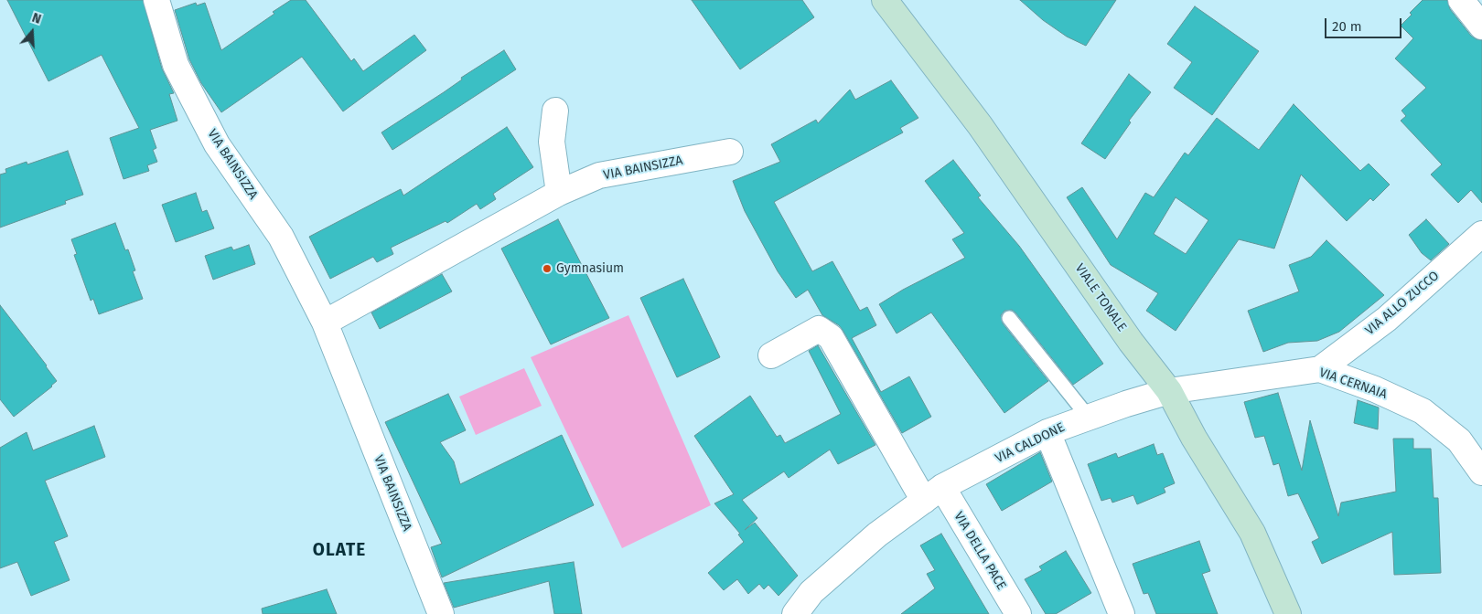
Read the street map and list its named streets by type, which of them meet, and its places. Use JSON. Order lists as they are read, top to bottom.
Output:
{
  "streets": {
    "main road": ["VIALE TONALE"],
    "street": [
      "VIA BAINSIZZA",
      "VIA ALLO ZUCCO",
      "VIA CERNAIA",
      "VIA CALDONE",
      "VIA DELLA PACE"
    ]
  },
  "crossings": [
    ["VIALE TONALE", "VIA CERNAIA"],
    ["VIALE TONALE", "VIA CALDONE"],
    ["VIA ALLO ZUCCO", "VIA CERNAIA"],
    ["VIA CERNAIA", "VIA CALDONE"],
    ["VIA CALDONE", "VIA DELLA PACE"]
  ],
  "districts": ["OLATE"],
  "places": ["Gymnasium"],
  "scale_bar": "20 m",
  "north": "top"
}
